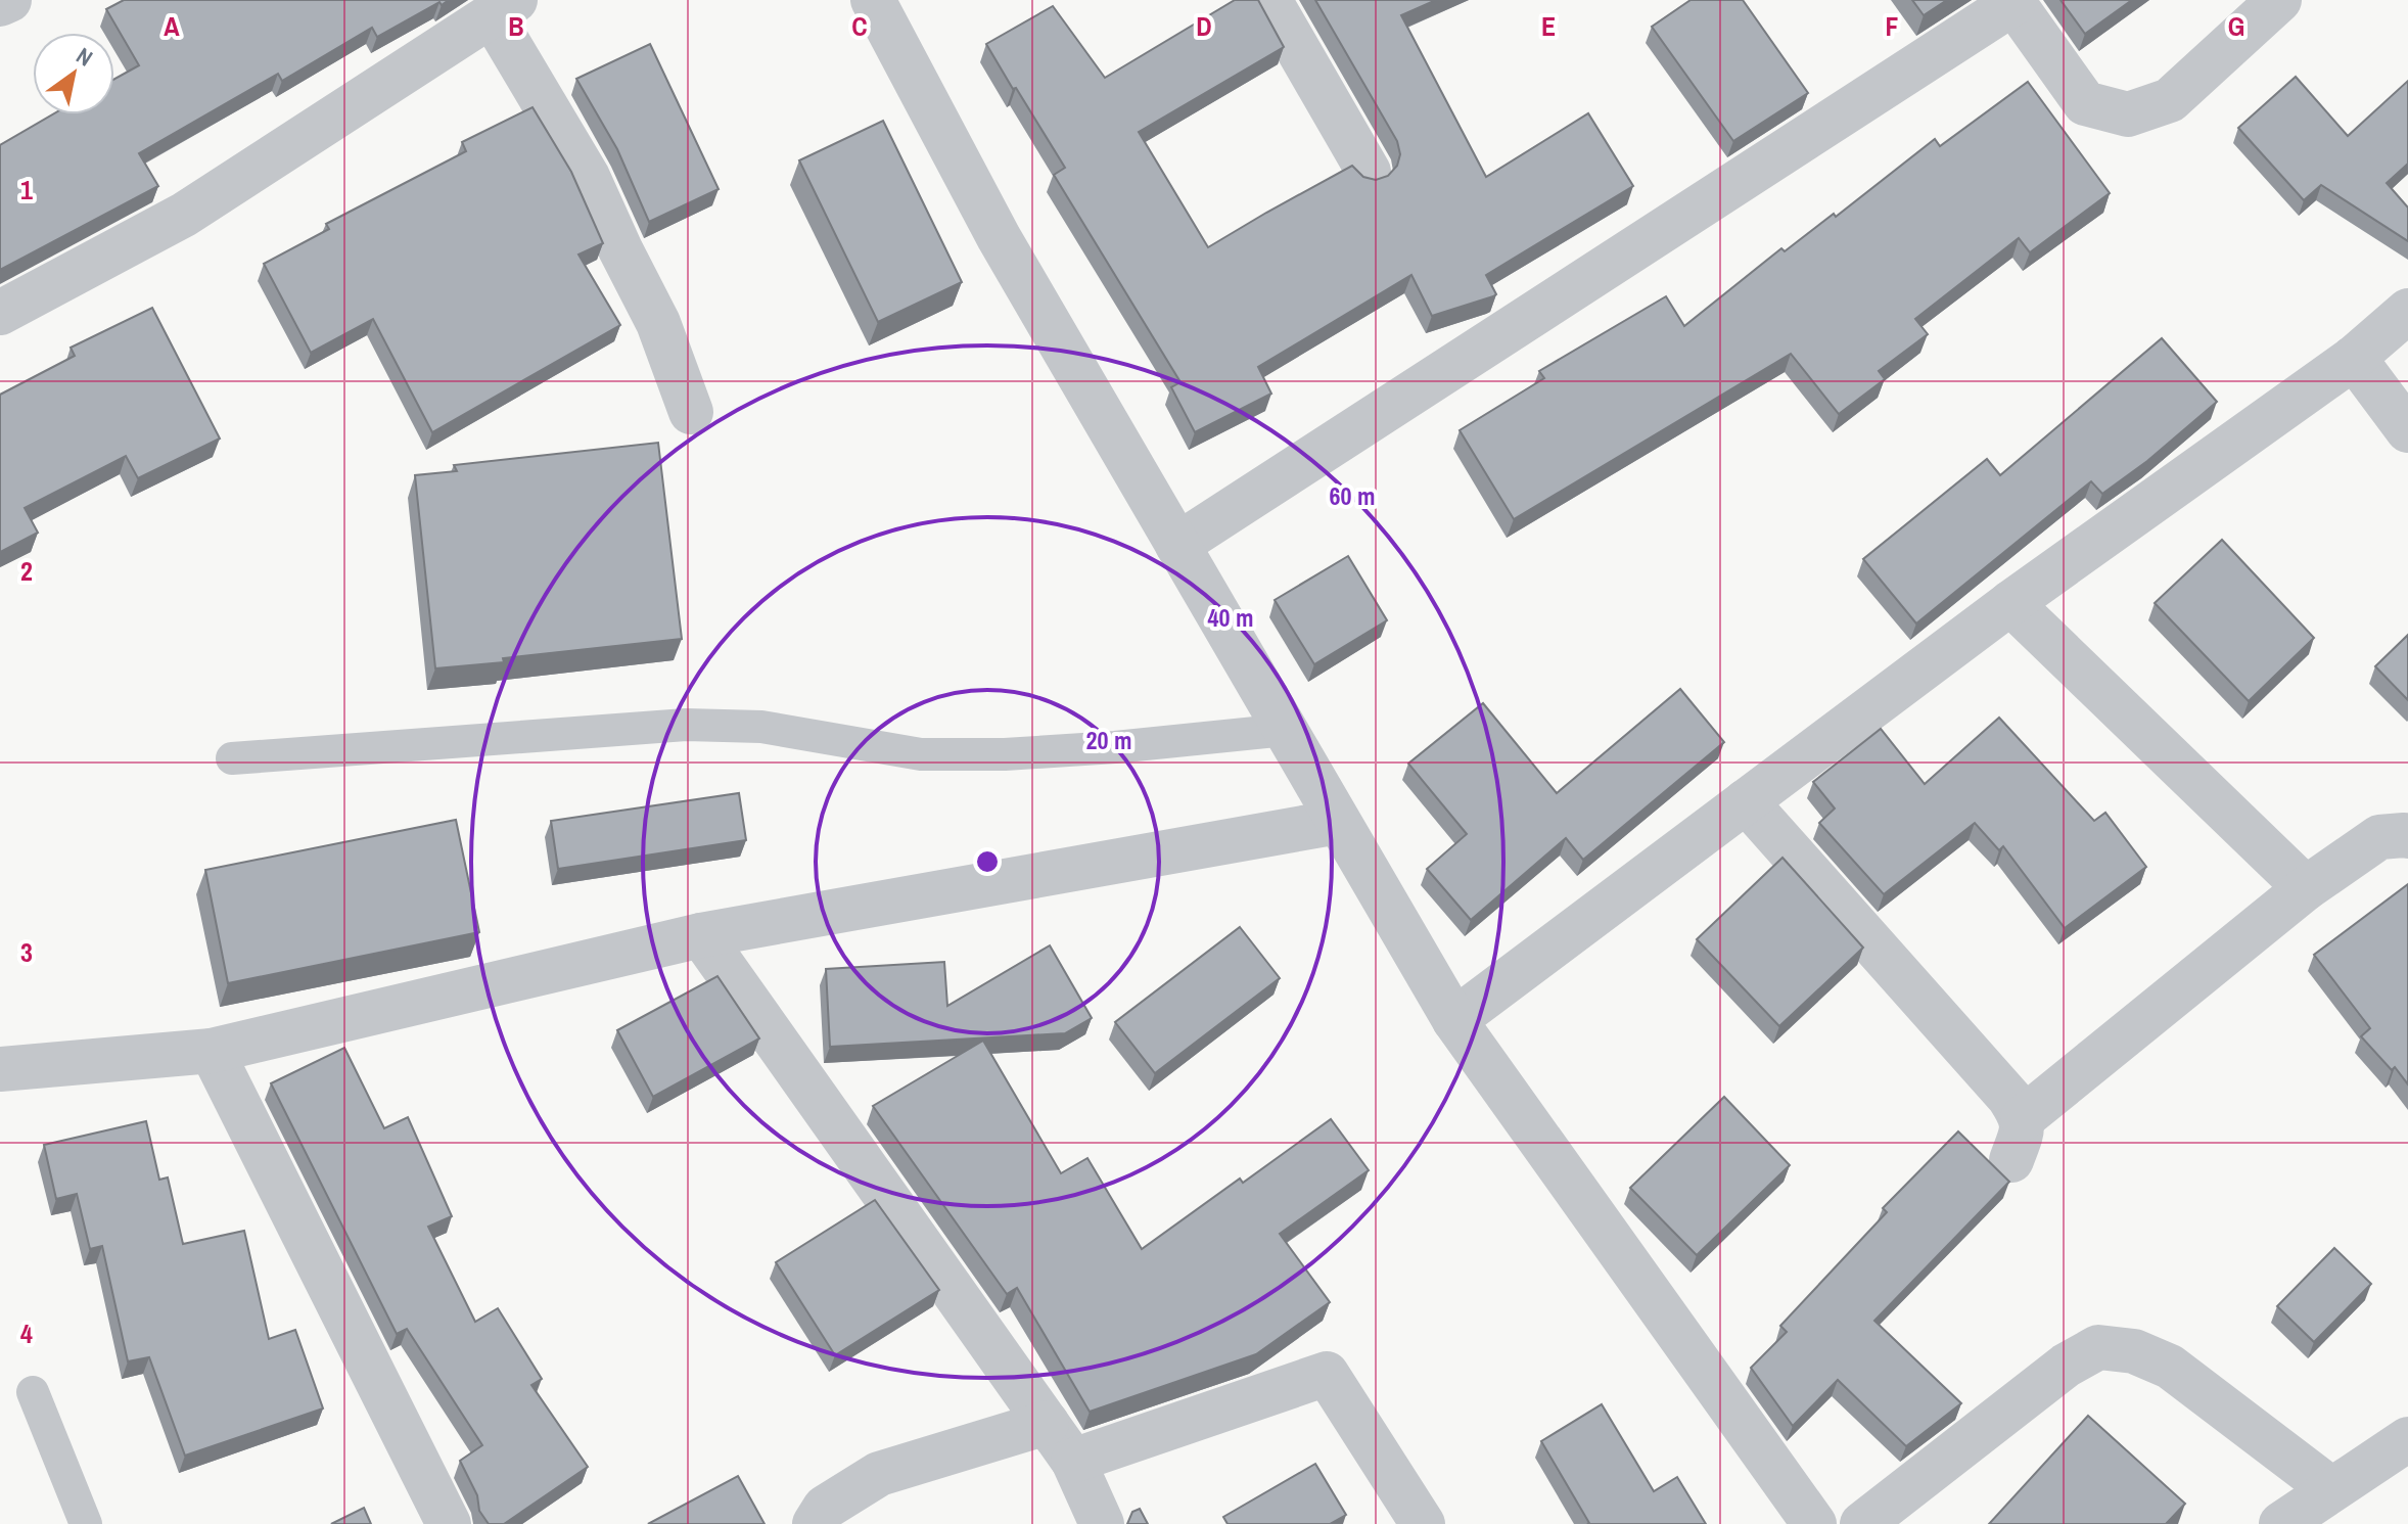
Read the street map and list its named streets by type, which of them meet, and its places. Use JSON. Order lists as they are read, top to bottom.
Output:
{
  "north": "top right",
  "grid": {
    "columns": [
      "A",
      "B",
      "C",
      "D",
      "E",
      "F",
      "G"
    ],
    "rows": [
      "1",
      "2",
      "3",
      "4"
    ]
  },
  "rings": ["60 m", "40 m", "20 m"]
}
